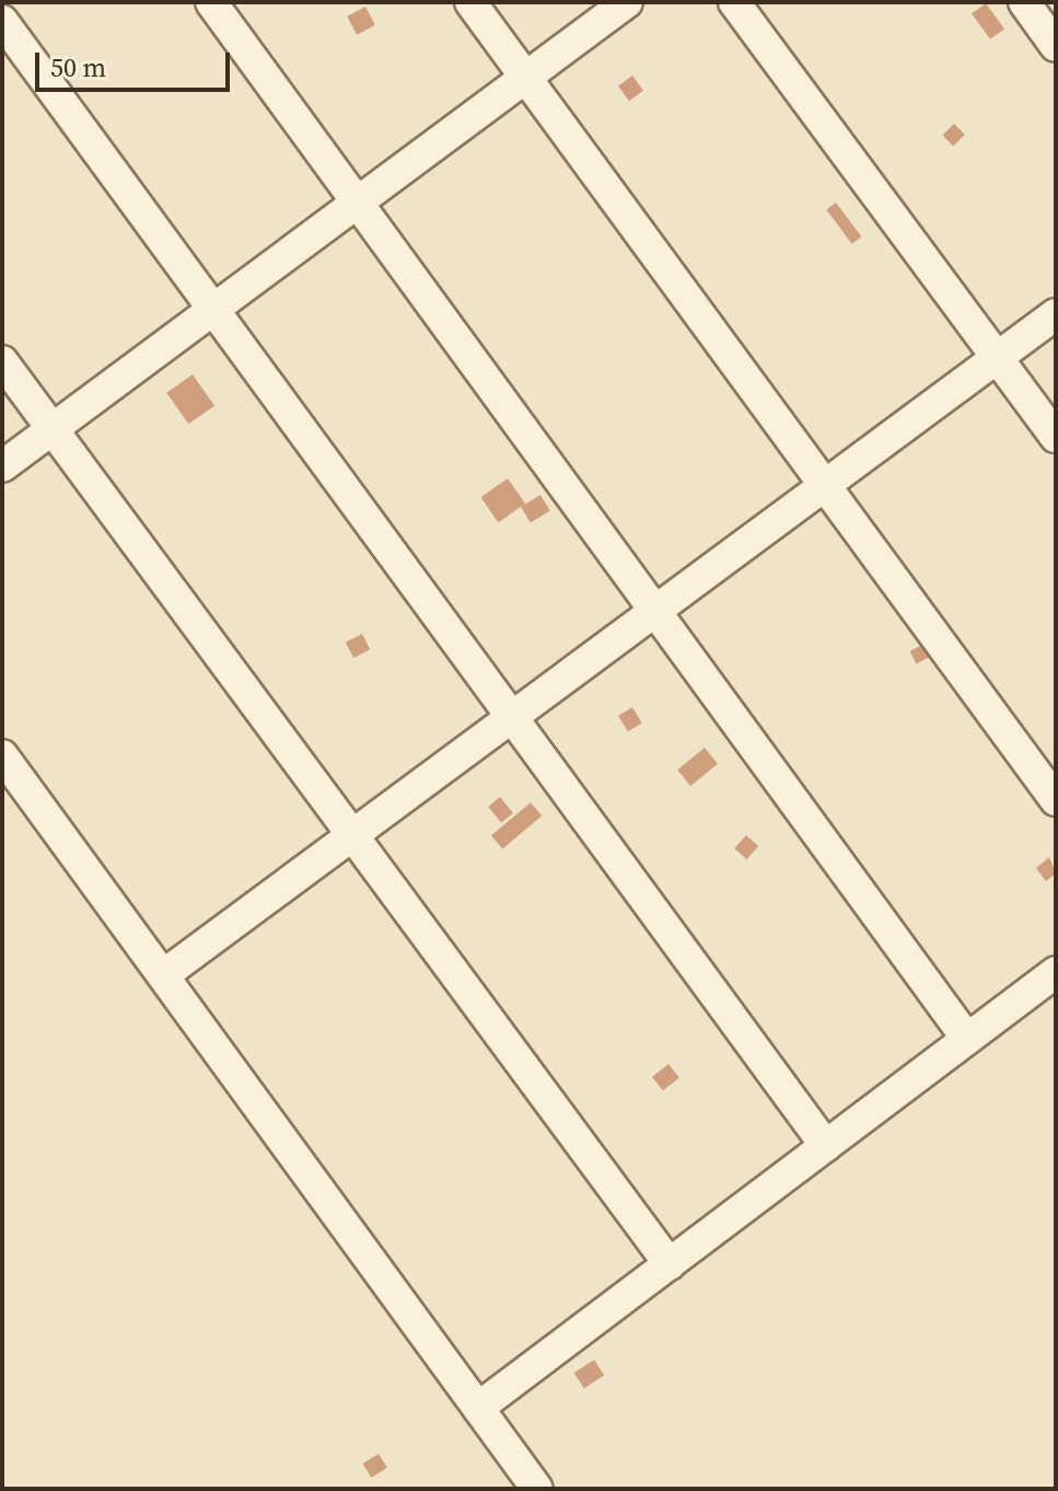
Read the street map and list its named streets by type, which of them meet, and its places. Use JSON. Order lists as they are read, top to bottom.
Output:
{
  "scale_bar": "50 m"
}
